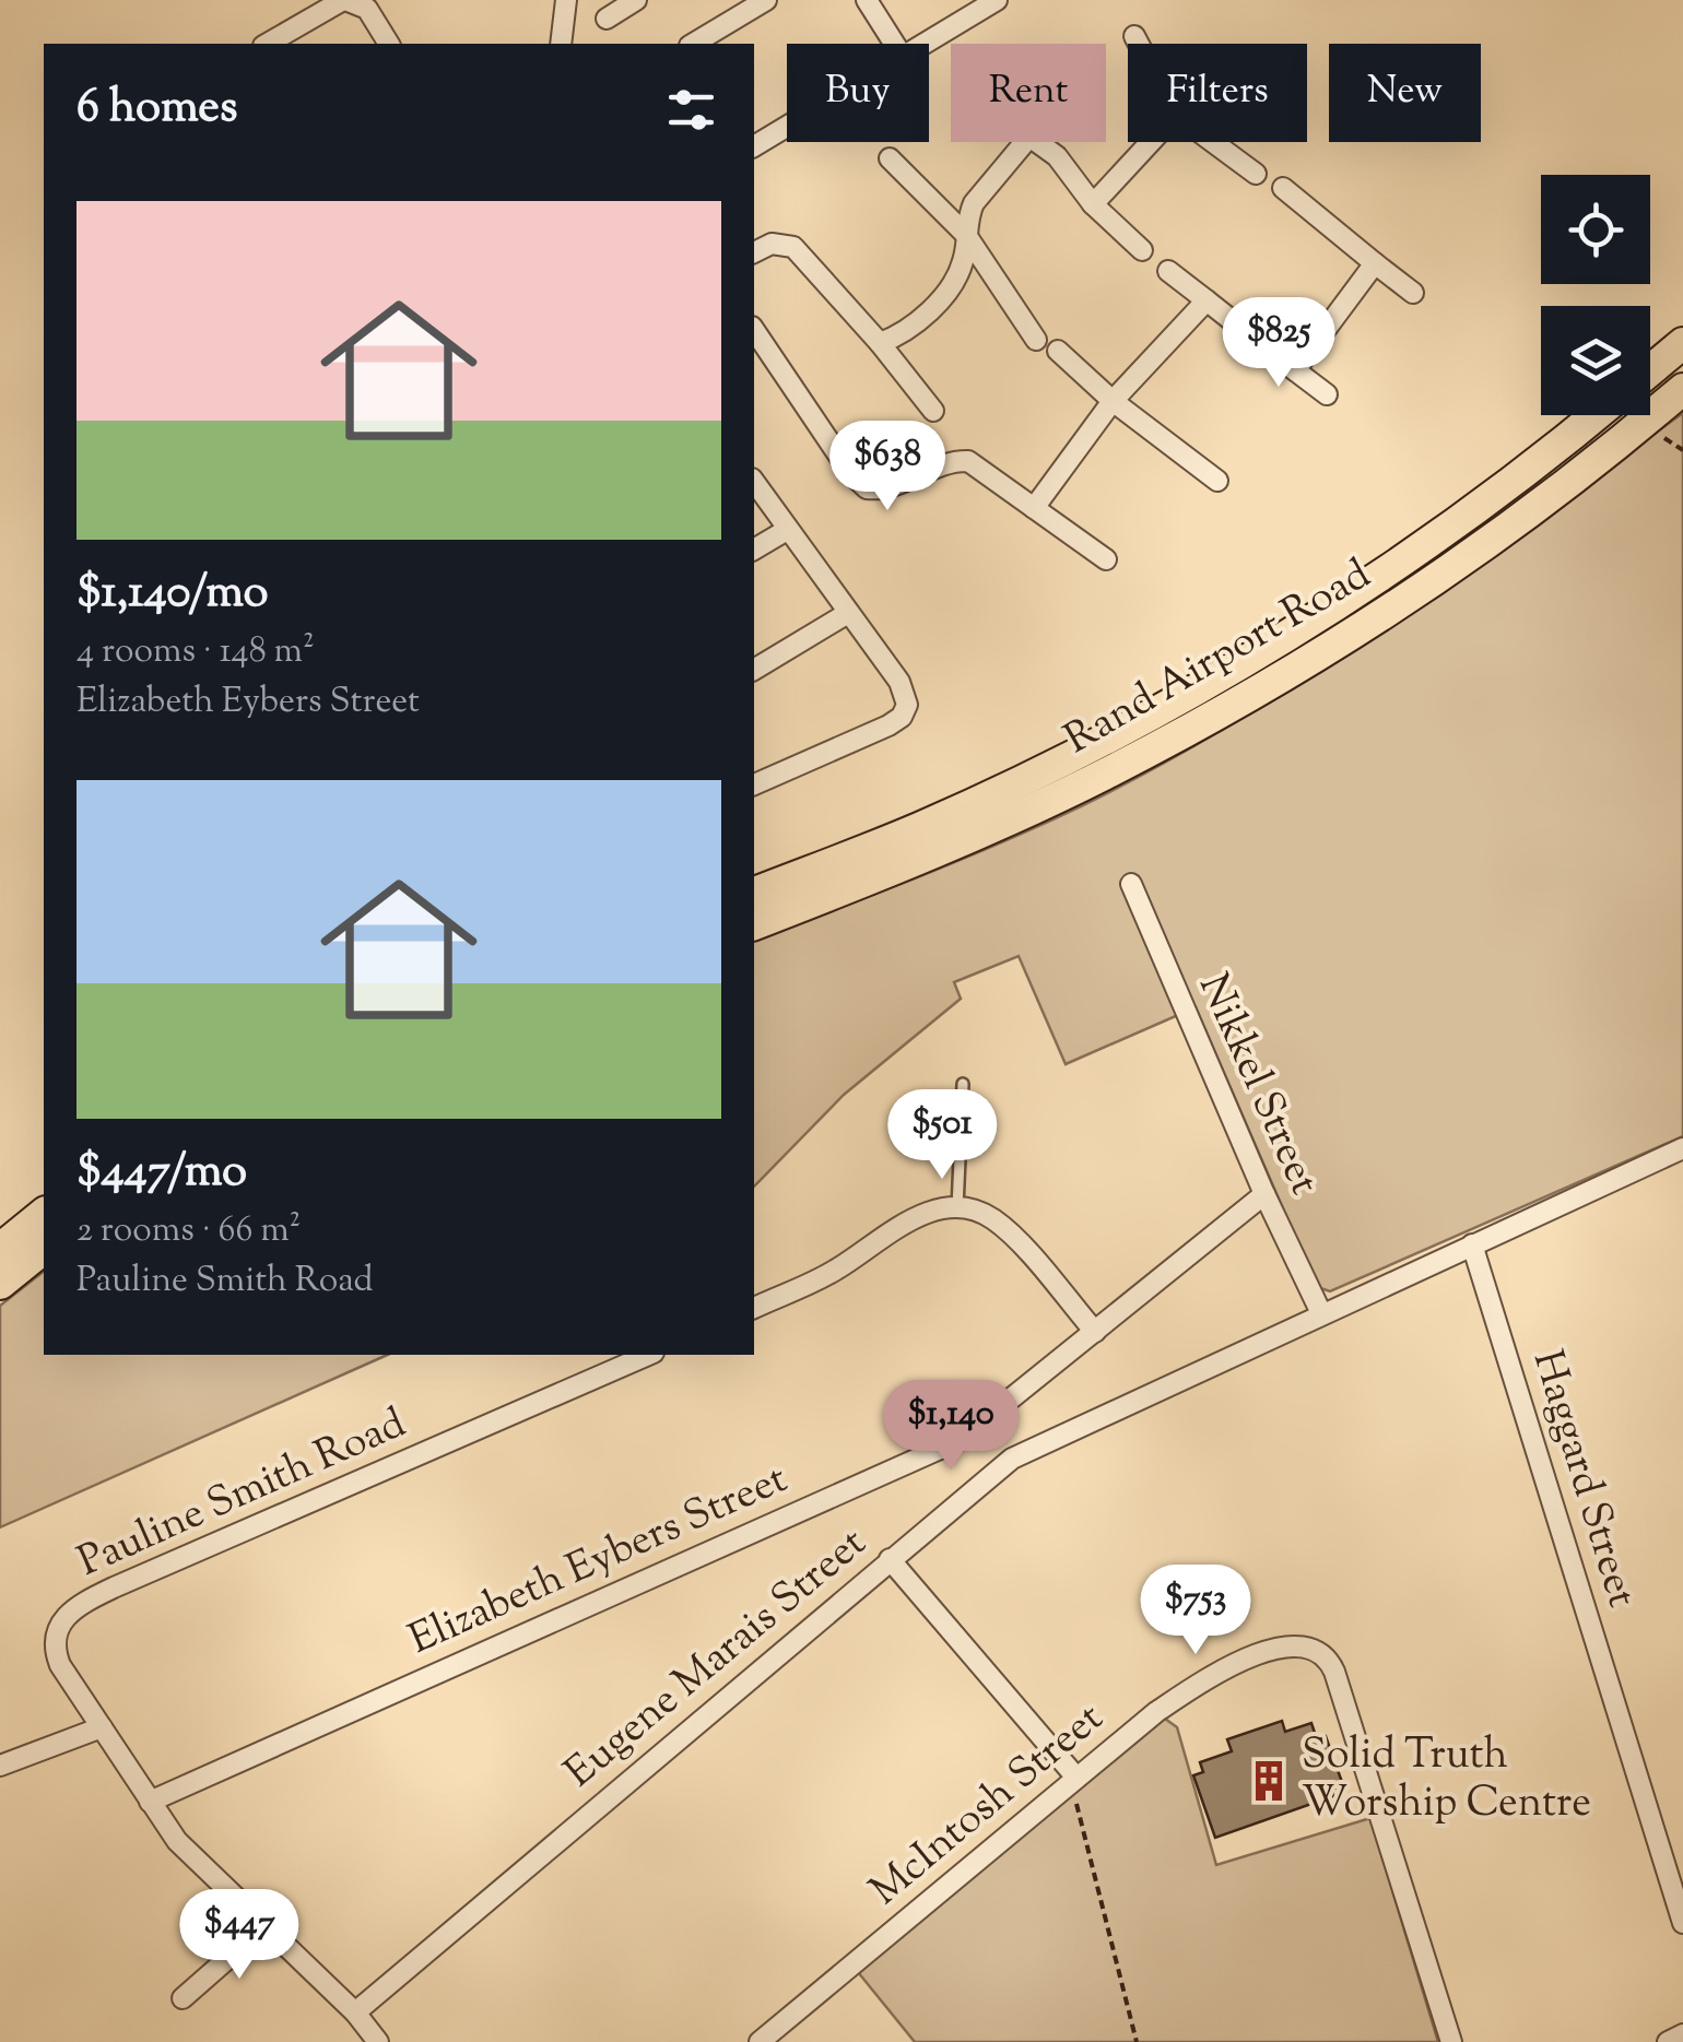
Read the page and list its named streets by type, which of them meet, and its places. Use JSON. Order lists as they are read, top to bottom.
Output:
{
  "streets": {
    "main road": ["Rand Airport Road"],
    "street": [
      "Nikkel Street",
      "Haggard Street",
      "Pauline Smith Road",
      "Elizabeth Eybers Street",
      "Eugene Marais Street",
      "McIntosh Street"
    ]
  },
  "crossings": [
    ["Nikkel Street", "Elizabeth Eybers Street"],
    ["Nikkel Street", "Eugene Marais Street"],
    ["Haggard Street", "Eugene Marais Street"],
    ["Pauline Smith Road", "Elizabeth Eybers Street"],
    ["Pauline Smith Road", "Eugene Marais Street"]
  ],
  "places": {
    "building": ["Solid Truth Worship Centre"]
  },
  "page": {
    "chip": [
      "Buy",
      "Rent",
      "Filters",
      "New"
    ],
    "heading": "6 homes",
    "list": [
      {
        "name": "$1,140/mo",
        "note": "4 rooms · 148 m² · Elizabeth Eybers Street"
      },
      {
        "name": "$447/mo",
        "note": "2 rooms · 66 m² · Pauline Smith Road"
      }
    ],
    "price": [
      "$825",
      "$638",
      "$501",
      "$1,140",
      "$753",
      "$447"
    ]
  }
}
